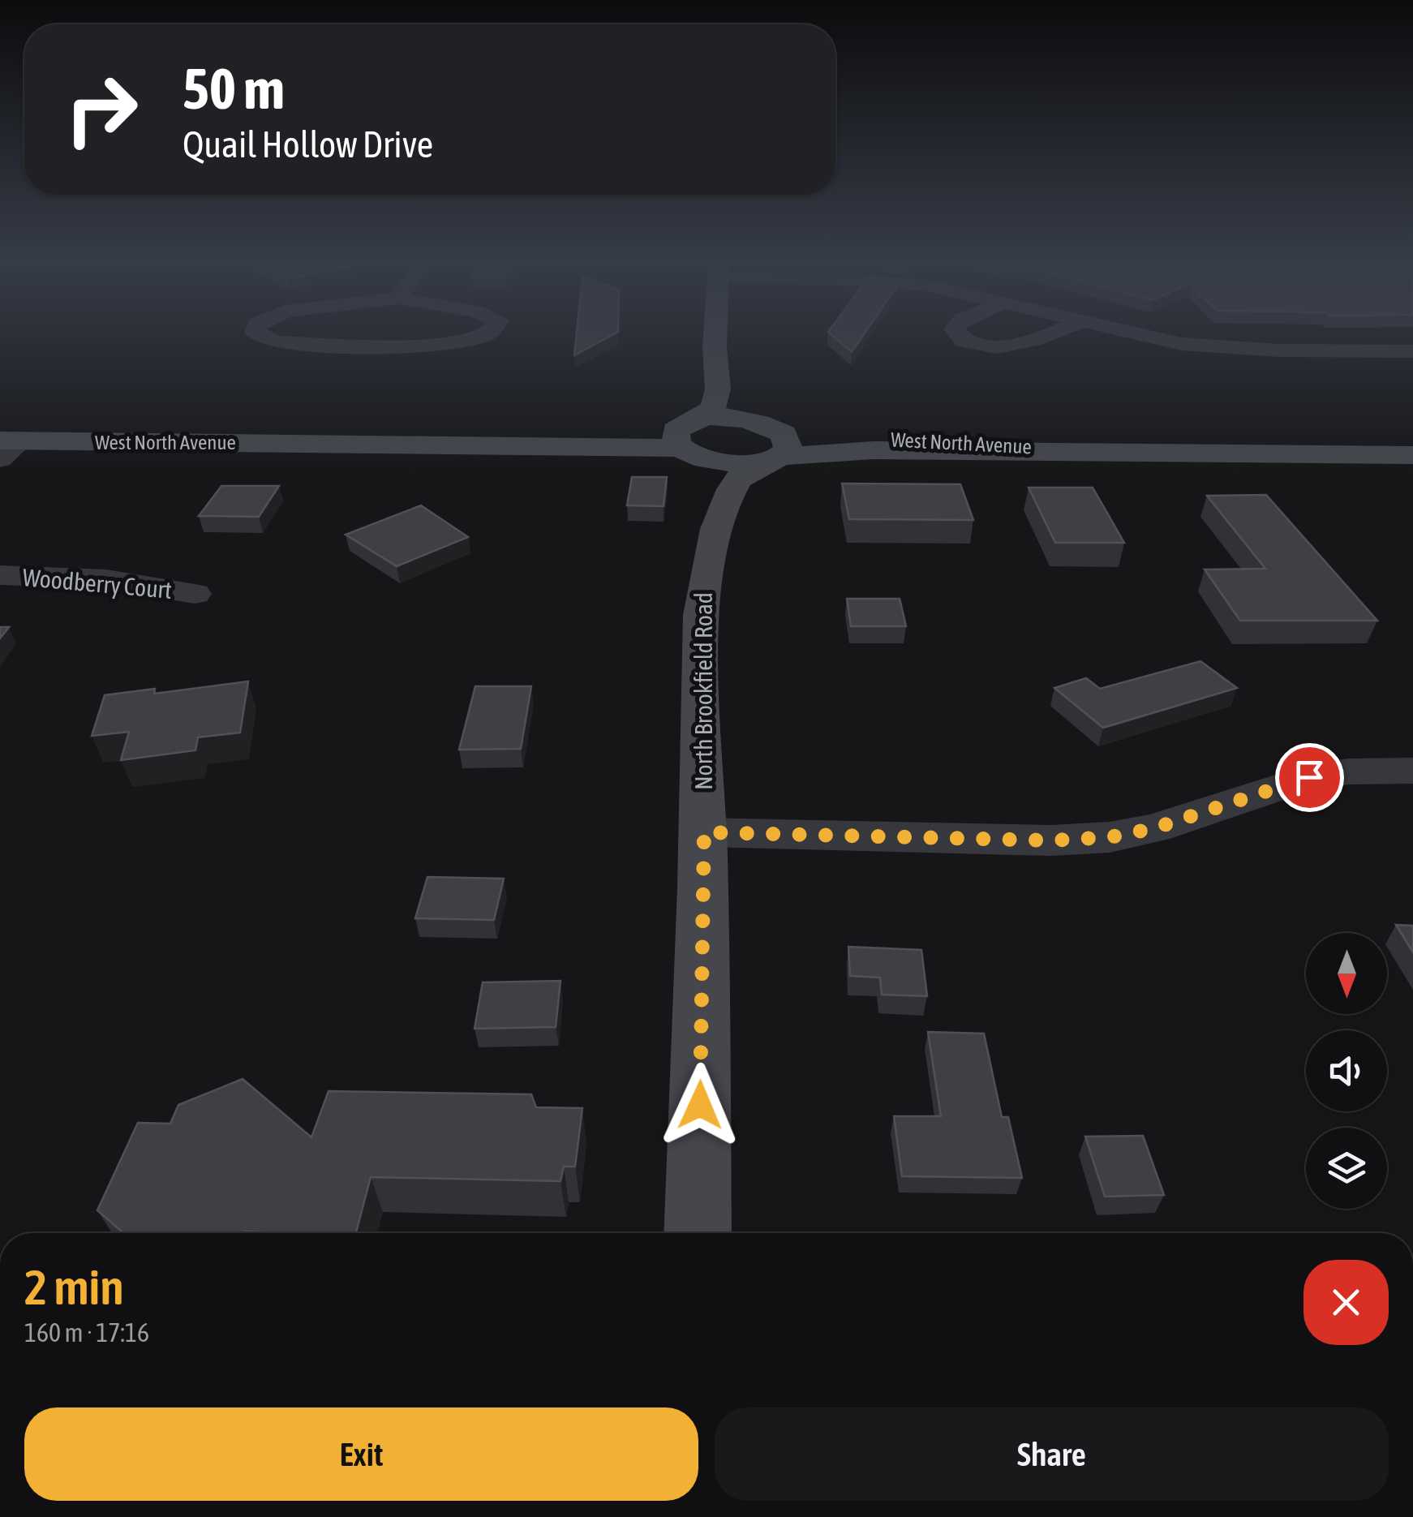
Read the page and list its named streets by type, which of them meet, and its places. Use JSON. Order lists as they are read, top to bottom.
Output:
{
  "streets": {
    "street": ["West North Avenue", "Woodberry Court", "North Brookfield Road"]
  },
  "crossings": [
    ["West North Avenue", "North Brookfield Road"]
  ],
  "north": "bottom",
  "page": {
    "turn": ["50 m", "Quail Hollow Drive"],
    "heading": ["2 min", "160 m · 17:16"],
    "buttons": ["Exit", "Share"]
  }
}
